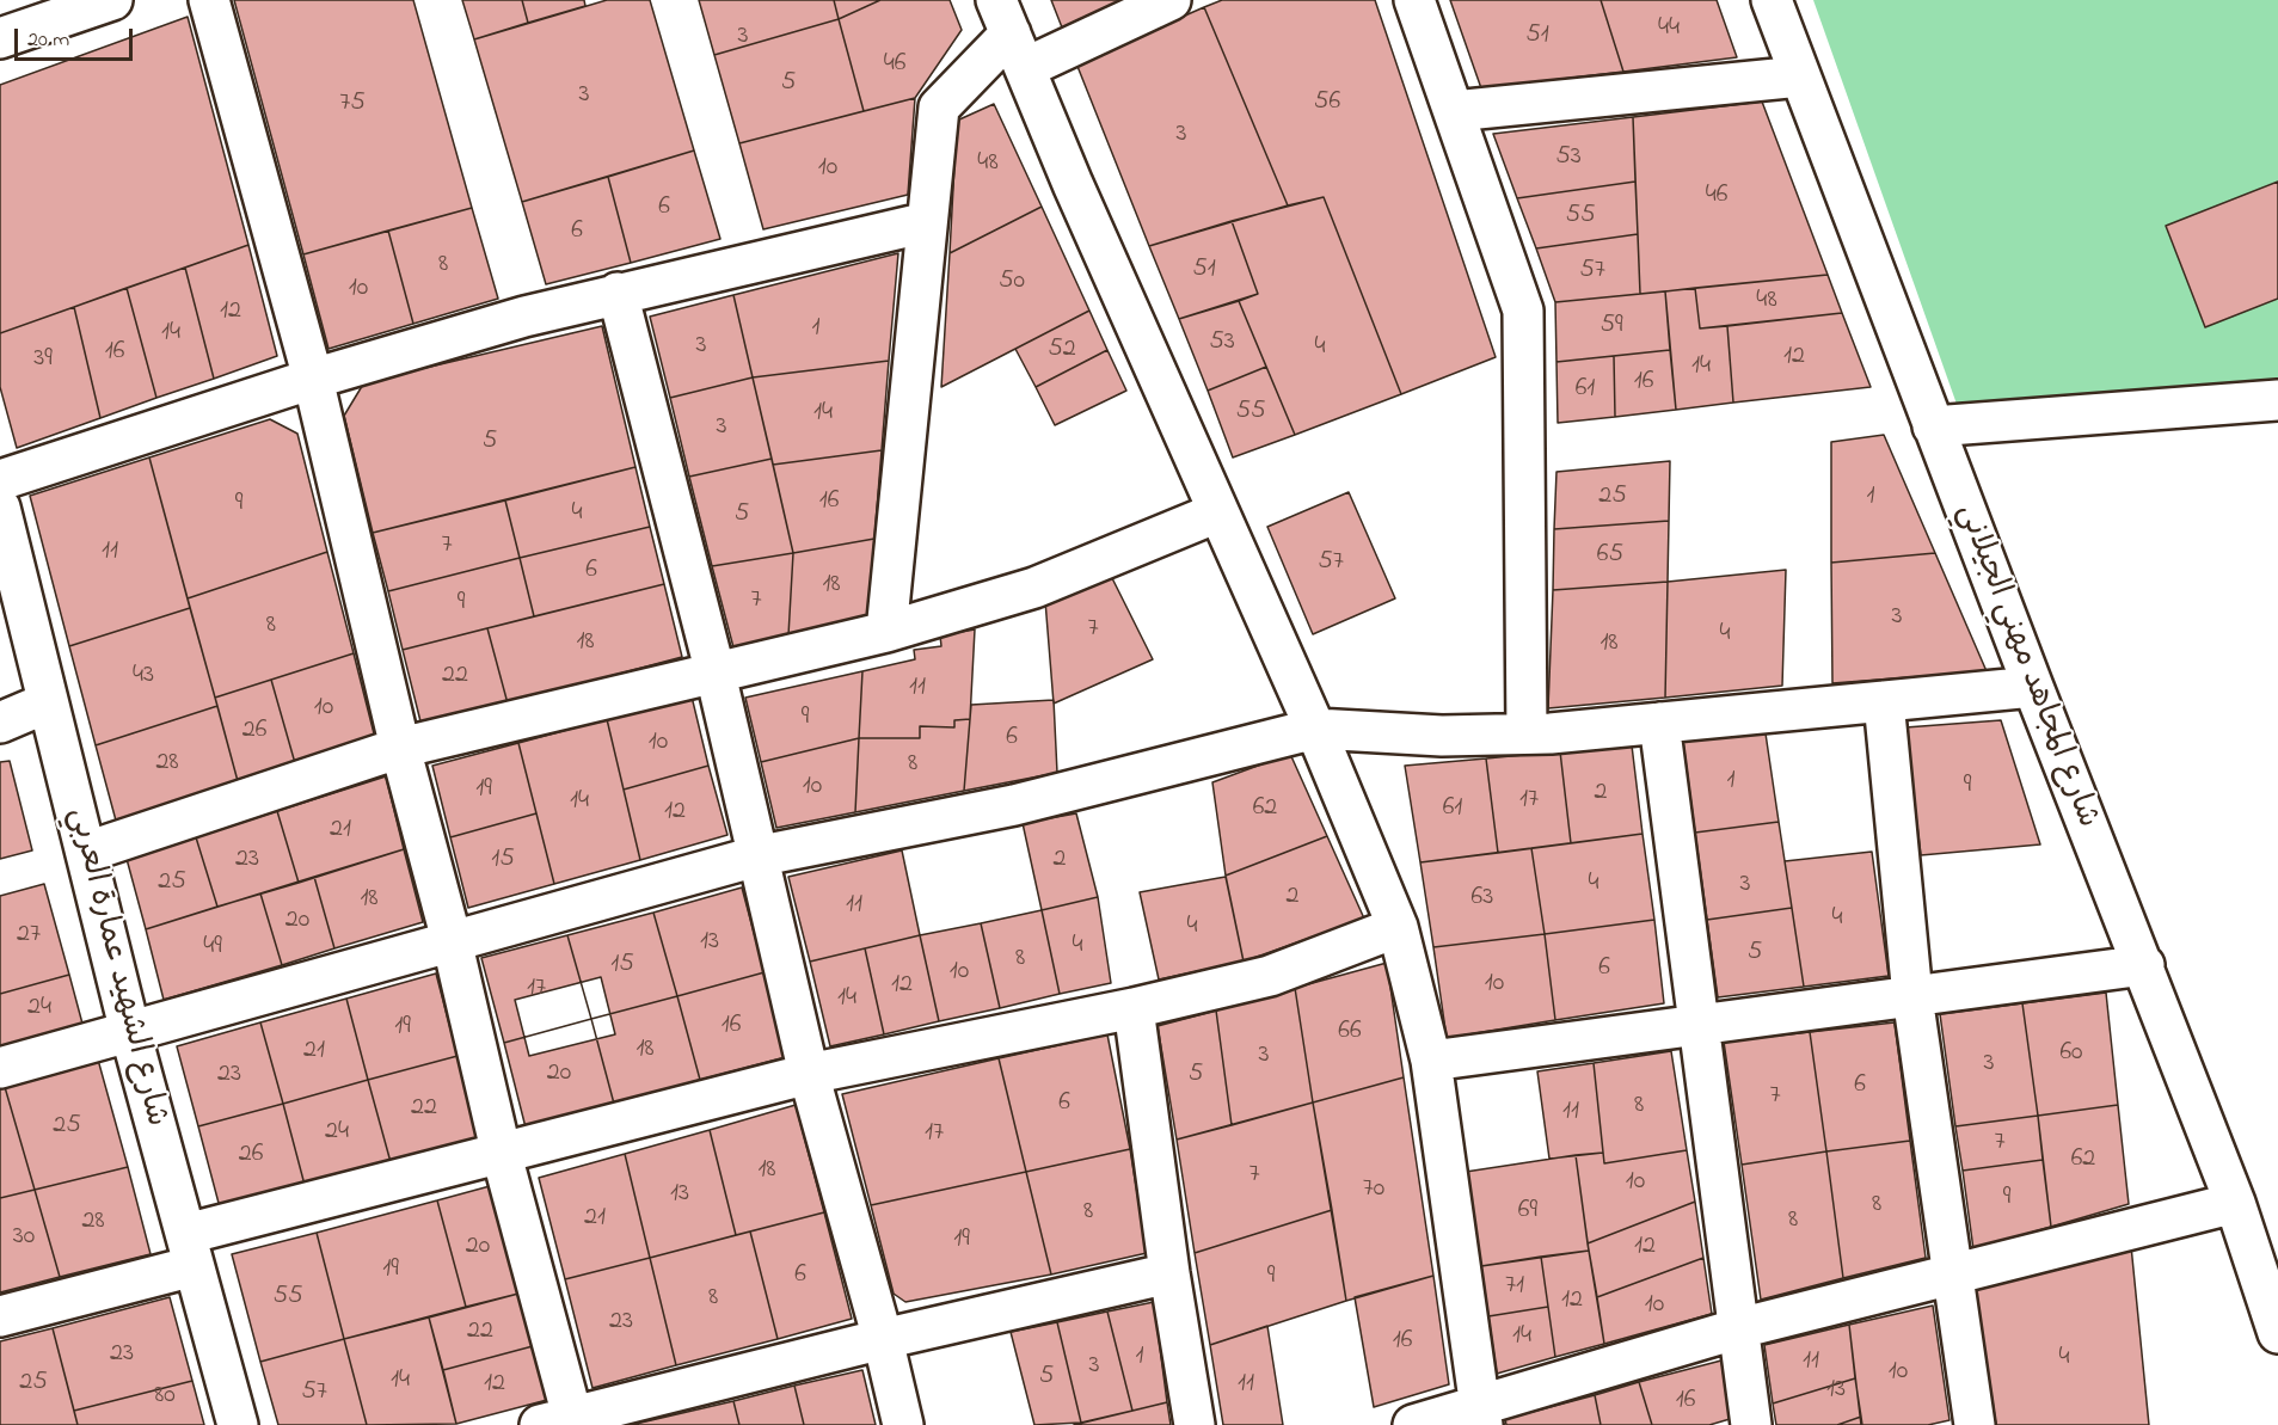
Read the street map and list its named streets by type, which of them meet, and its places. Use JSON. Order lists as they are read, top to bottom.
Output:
{
  "streets": {
    "street": ["شارع المجاهد مهني الجيلاني", "شارع الشهيد عمارة العربي"]
  },
  "house_numbers": [
    "44",
    "51",
    "3",
    "46",
    "5",
    "3",
    "56",
    "75",
    "3",
    "53",
    "48",
    "10",
    "46",
    "6",
    "55",
    "6",
    "8",
    "51",
    "57",
    "50",
    "10",
    "48",
    "12",
    "59",
    "1",
    "14",
    "53",
    "3",
    "4",
    "52",
    "16",
    "12",
    "39",
    "14",
    "16",
    "61",
    "55",
    "14",
    "3",
    "5",
    "25",
    "1",
    "16",
    "9",
    "4",
    "5",
    "7",
    "11",
    "65",
    "57",
    "6",
    "18",
    "7",
    "9",
    "3",
    "8",
    "7",
    "4",
    "18",
    "18",
    "43",
    "22",
    "11",
    "10",
    "9",
    "26",
    "6",
    "10",
    "28",
    "8",
    "1",
    "9",
    "10",
    "19",
    "2",
    "17",
    "14",
    "62",
    "61",
    "12",
    "21",
    "23",
    "15",
    "2",
    "25",
    "4",
    "3",
    "2",
    "63",
    "18",
    "11",
    "4",
    "20",
    "4",
    "27",
    "13",
    "4",
    "49",
    "5",
    "8",
    "15",
    "6",
    "10",
    "10",
    "12",
    "17",
    "14",
    "24",
    "16",
    "19",
    "66",
    "18",
    "21",
    "60",
    "3",
    "3",
    "20",
    "23",
    "5",
    "6",
    "7",
    "6",
    "8",
    "22",
    "11",
    "25",
    "24",
    "17",
    "7",
    "26",
    "62",
    "18",
    "7",
    "10",
    "70",
    "13",
    "9",
    "8",
    "69",
    "8",
    "21",
    "8",
    "28",
    "30",
    "19",
    "20",
    "12",
    "19",
    "6",
    "9",
    "71",
    "55",
    "8",
    "12",
    "10",
    "23",
    "22",
    "14",
    "16",
    "23",
    "1",
    "4",
    "11",
    "3",
    "10",
    "5",
    "14",
    "25",
    "12",
    "11",
    "13",
    "57",
    "80",
    "16"
  ],
  "scale_bar": "20 m"
}
